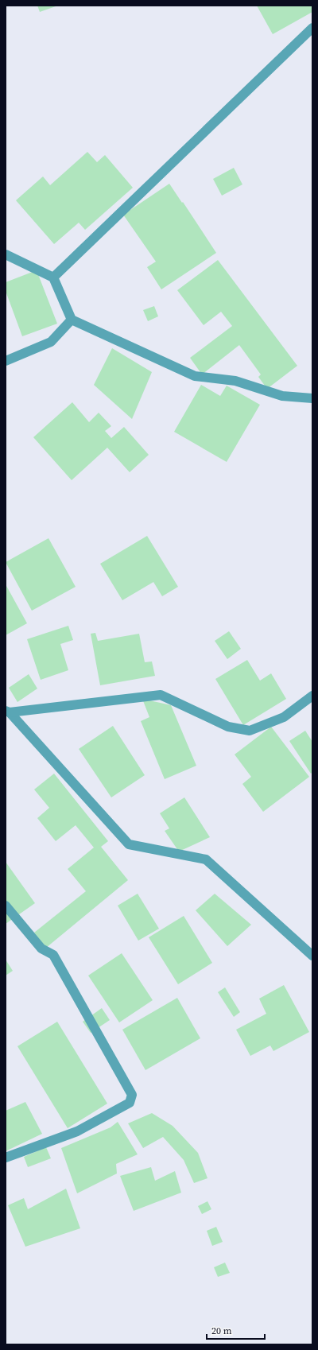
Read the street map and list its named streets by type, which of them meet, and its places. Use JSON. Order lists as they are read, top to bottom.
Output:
{
  "scale_bar": "20 m"
}
